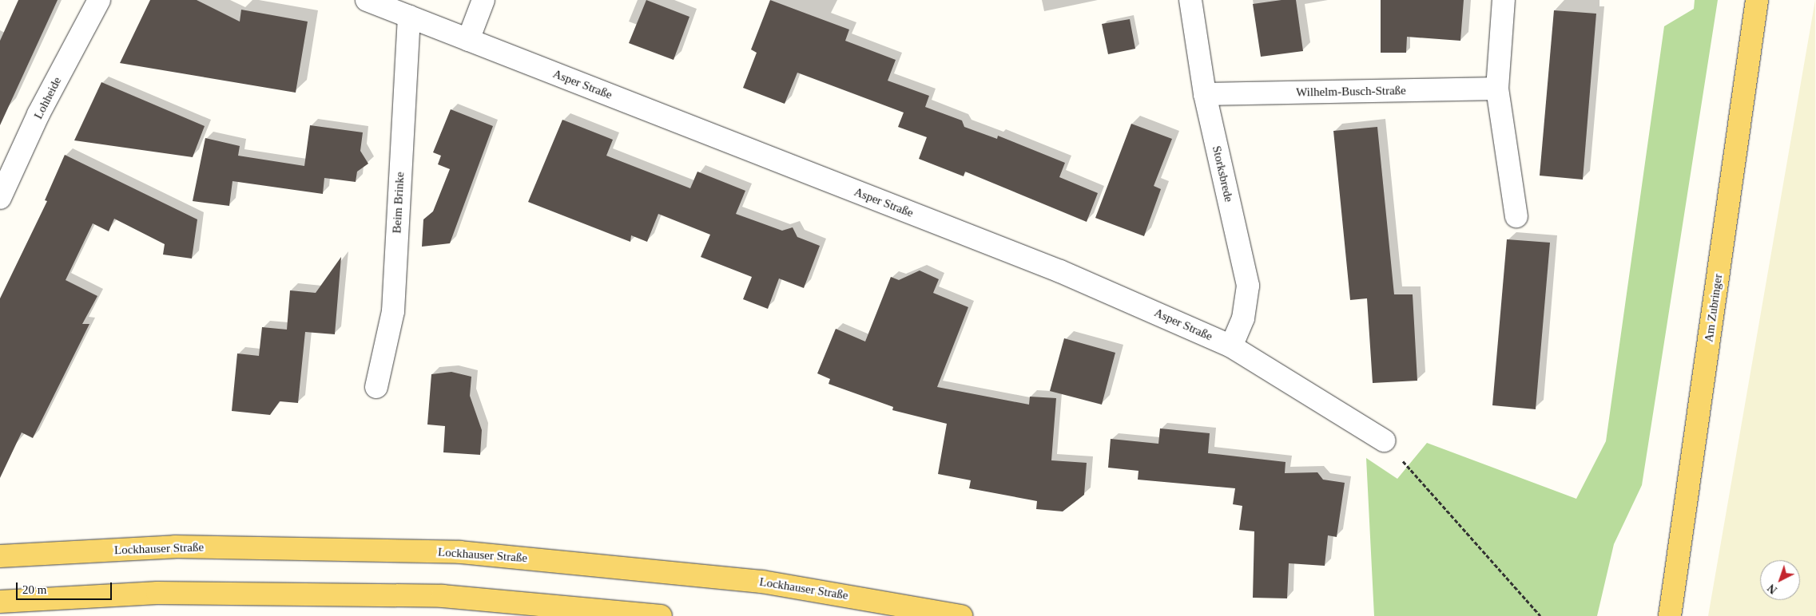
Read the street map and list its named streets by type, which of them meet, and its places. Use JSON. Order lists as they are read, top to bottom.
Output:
{
  "streets": {
    "main road": ["Am Zubringer", "Lockhauser Straße"],
    "street": [
      "Asper Straße",
      "Wilhelm-Busch-Straße",
      "Lohheide",
      "Storksbrede",
      "Beim Brinke"
    ]
  },
  "crossings": [
    ["Asper Straße", "Storksbrede"],
    ["Asper Straße", "Beim Brinke"],
    ["Wilhelm-Busch-Straße", "Storksbrede"]
  ],
  "scale_bar": "20 m",
  "north": "bottom left"
}
